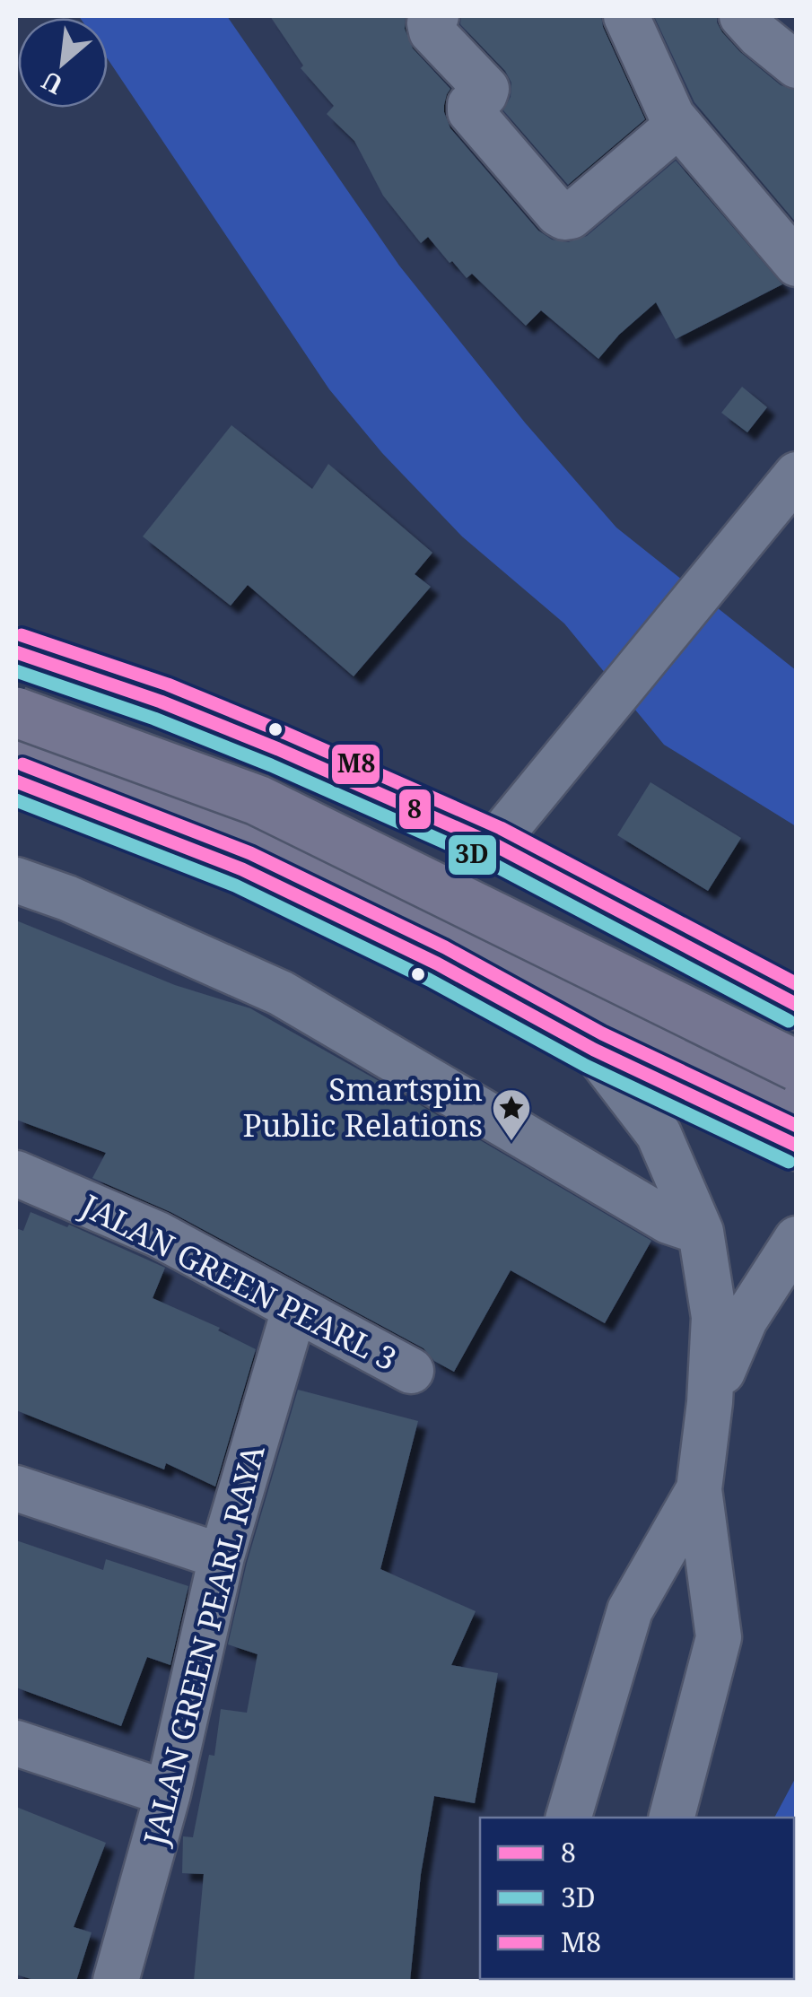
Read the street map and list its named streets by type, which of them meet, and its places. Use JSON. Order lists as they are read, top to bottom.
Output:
{
  "streets": {
    "street": ["JALAN GREEN PEARL 3", "JALAN GREEN PEARL RAYA"]
  },
  "crossings": [
    ["JALAN GREEN PEARL 3", "JALAN GREEN PEARL RAYA"]
  ],
  "places": {
    "place": ["Smartspin Public Relations"]
  },
  "lines": ["transit line M8", "transit line 8", "transit line 3D"],
  "legend": ["8", "3D", "M8"],
  "north": "bottom left"
}
